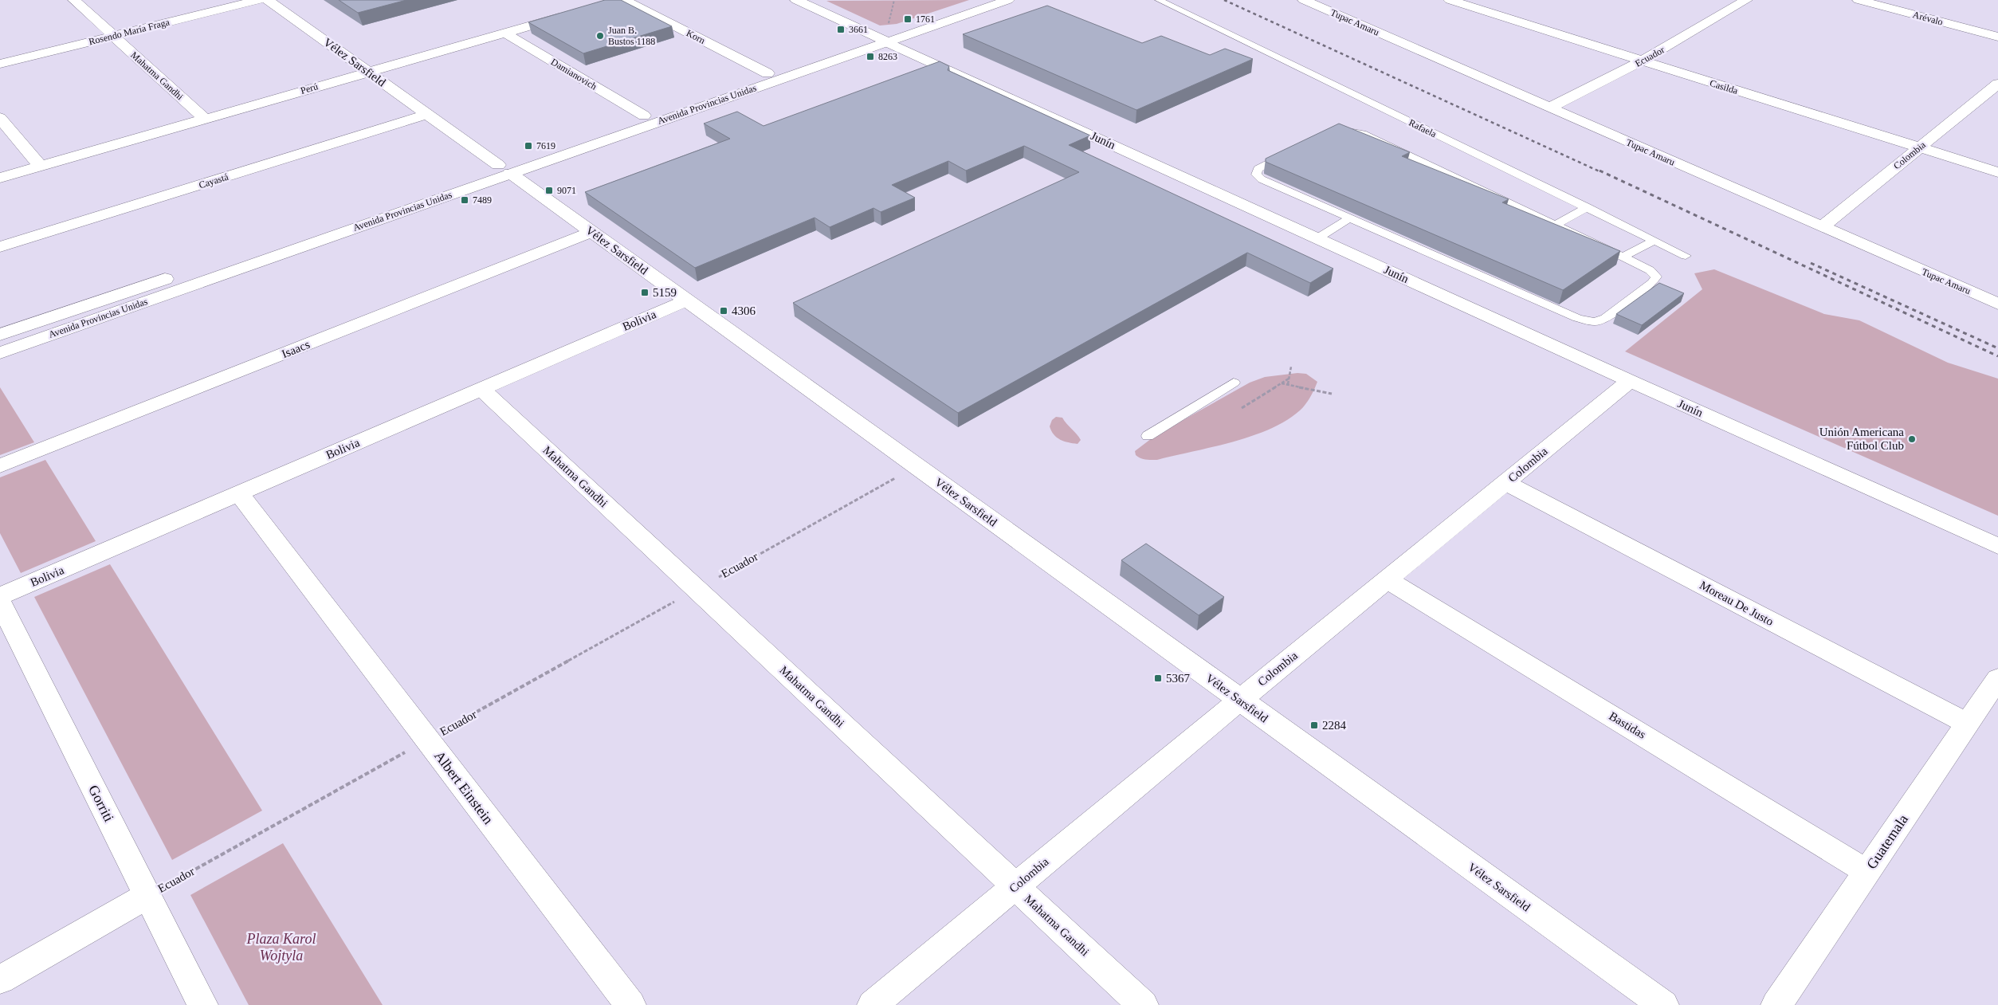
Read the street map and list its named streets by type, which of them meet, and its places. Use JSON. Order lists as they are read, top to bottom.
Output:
{
  "streets": {
    "street": [
      "Arévalo",
      "Tupac Amaru",
      "Rosendo María Fraga",
      "Korn",
      "Ecuador",
      "Vélez Sarsfield",
      "Damianovich",
      "Mahatma Gandhi",
      "Casilda",
      "Perú",
      "Avenida Provincias Unidas",
      "Junín",
      "Colombia",
      "Cayastá",
      "Bolivia",
      "Isaacs",
      "Moreau De Justo",
      "Bastidas",
      "Albert Einstein",
      "Gorriti",
      "Guatemala"
    ],
    "lane": ["Rafaela"]
  },
  "crossings": [
    ["Tupac Amaru", "Ecuador"],
    ["Tupac Amaru", "Colombia"],
    ["Rosendo María Fraga", "Mahatma Gandhi"],
    ["Korn", "Avenida Provincias Unidas"],
    ["Ecuador", "Vélez Sarsfield"],
    ["Ecuador", "Mahatma Gandhi"],
    ["Ecuador", "Casilda"],
    ["Ecuador", "Albert Einstein"],
    ["Ecuador", "Gorriti"],
    ["Vélez Sarsfield", "Perú"],
    ["Vélez Sarsfield", "Avenida Provincias Unidas"],
    ["Vélez Sarsfield", "Colombia"],
    ["Vélez Sarsfield", "Cayastá"],
    ["Vélez Sarsfield", "Bolivia"],
    ["Vélez Sarsfield", "Isaacs"],
    ["Damianovich", "Perú"],
    ["Damianovich", "Avenida Provincias Unidas"],
    ["Mahatma Gandhi", "Perú"],
    ["Mahatma Gandhi", "Colombia"],
    ["Mahatma Gandhi", "Bolivia"],
    ["Casilda", "Colombia"],
    ["Avenida Provincias Unidas", "Junín"],
    ["Junín", "Colombia"],
    ["Colombia", "Moreau De Justo"],
    ["Colombia", "Bastidas"],
    ["Bolivia", "Albert Einstein"],
    ["Moreau De Justo", "Guatemala"],
    ["Bastidas", "Guatemala"]
  ],
  "parks": ["Plaza Karol Wojtyla"],
  "places": {
    "transit": [
      "1761",
      "3661",
      "8263",
      "7619",
      "9071",
      "7489",
      "5159",
      "4306",
      "5367",
      "2284"
    ],
    "other": ["Juan B. Bustos 1188", "Unión Americana Fútbol Club"]
  }
}
